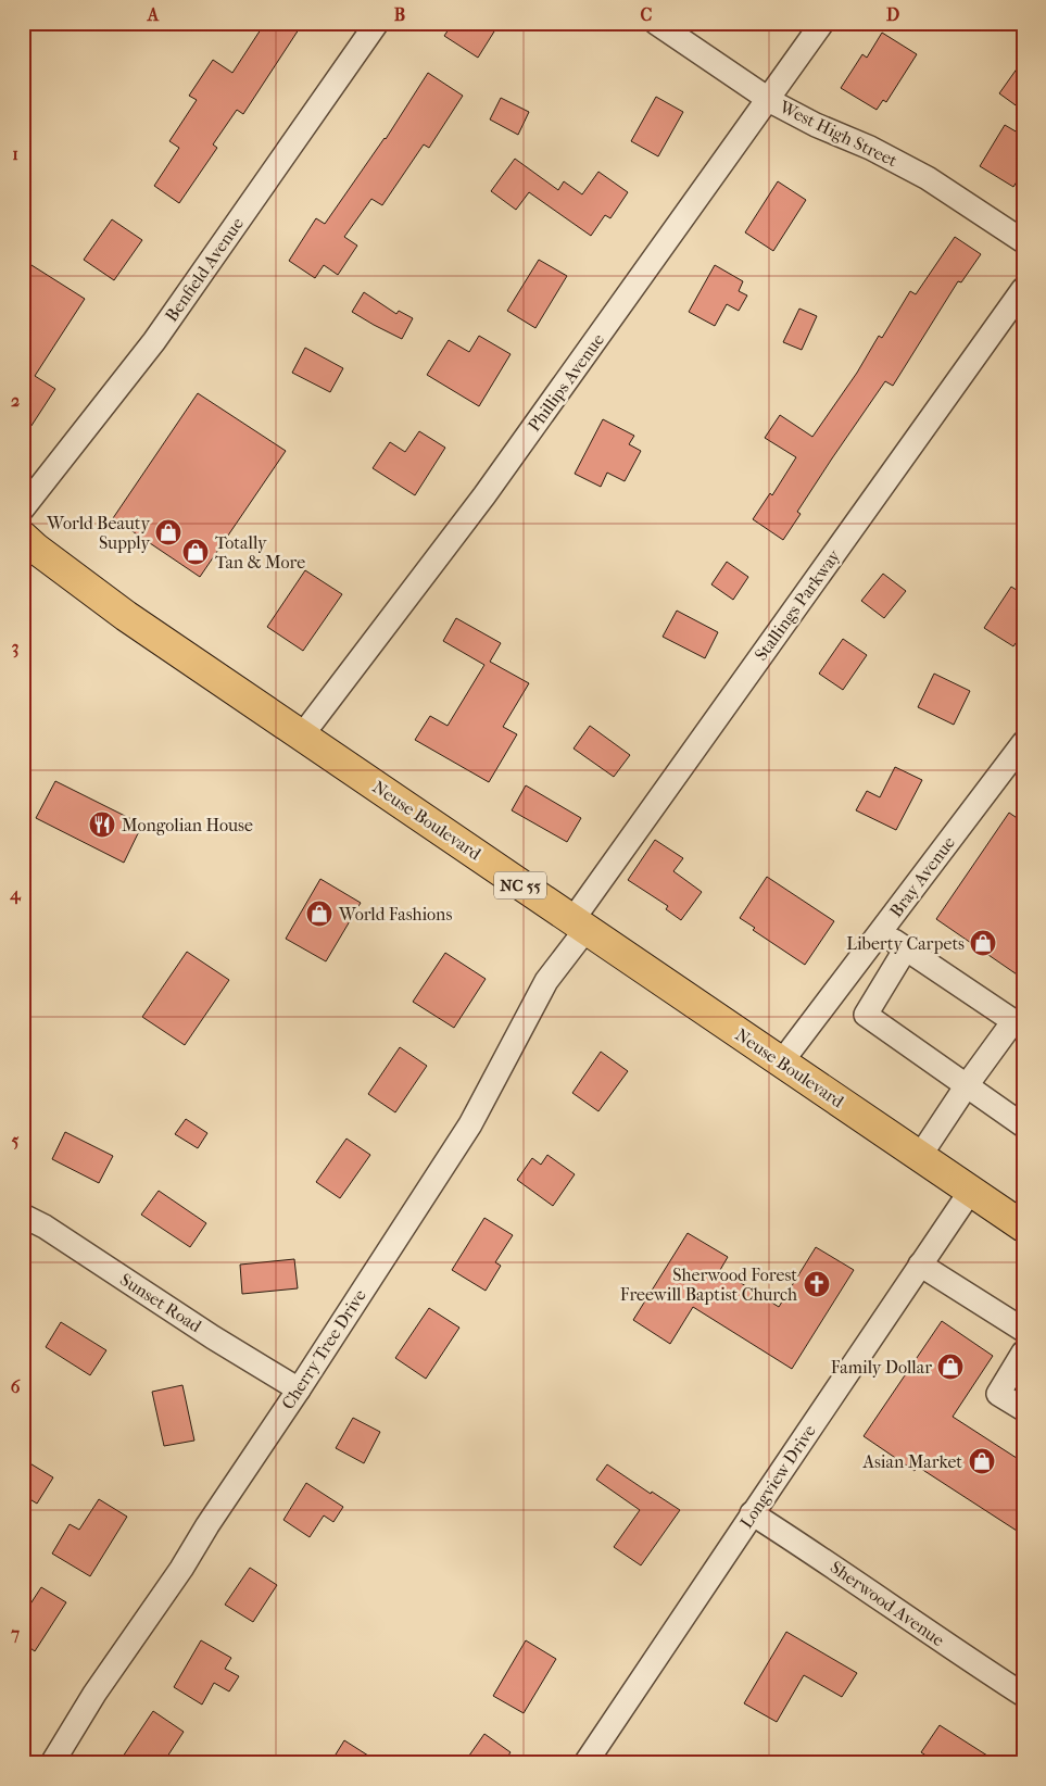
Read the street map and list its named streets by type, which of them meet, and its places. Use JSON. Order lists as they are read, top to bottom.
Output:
{
  "streets": {
    "main road": ["Neuse Boulevard", "NC 55"],
    "street": [
      "West High Street",
      "Benfield Avenue",
      "Phillips Avenue",
      "Stallings Parkway",
      "Bray Avenue",
      "Sunset Road",
      "Cherry Tree Drive",
      "Longview Drive",
      "Sherwood Avenue"
    ]
  },
  "crossings": [
    ["West High Street", "Phillips Avenue"],
    ["Phillips Avenue", "Neuse Boulevard"],
    ["Stallings Parkway", "Neuse Boulevard"],
    ["Stallings Parkway", "Cherry Tree Drive"],
    ["Neuse Boulevard", "Bray Avenue"],
    ["Neuse Boulevard", "Cherry Tree Drive"],
    ["Neuse Boulevard", "Longview Drive"],
    ["Sunset Road", "Cherry Tree Drive"],
    ["Longview Drive", "Sherwood Avenue"]
  ],
  "places": {
    "shop": [
      "World Beauty Supply",
      "Totally Tan & More",
      "World Fashions",
      "Liberty Carpets",
      "Family Dollar",
      "Asian Market"
    ],
    "restaurant": ["Mongolian House"],
    "church": ["Sherwood Forest Freewill Baptist Church"]
  },
  "grid": {
    "columns": [
      "A",
      "B",
      "C",
      "D"
    ],
    "rows": [
      "1",
      "2",
      "3",
      "4",
      "5",
      "6",
      "7"
    ]
  }
}
